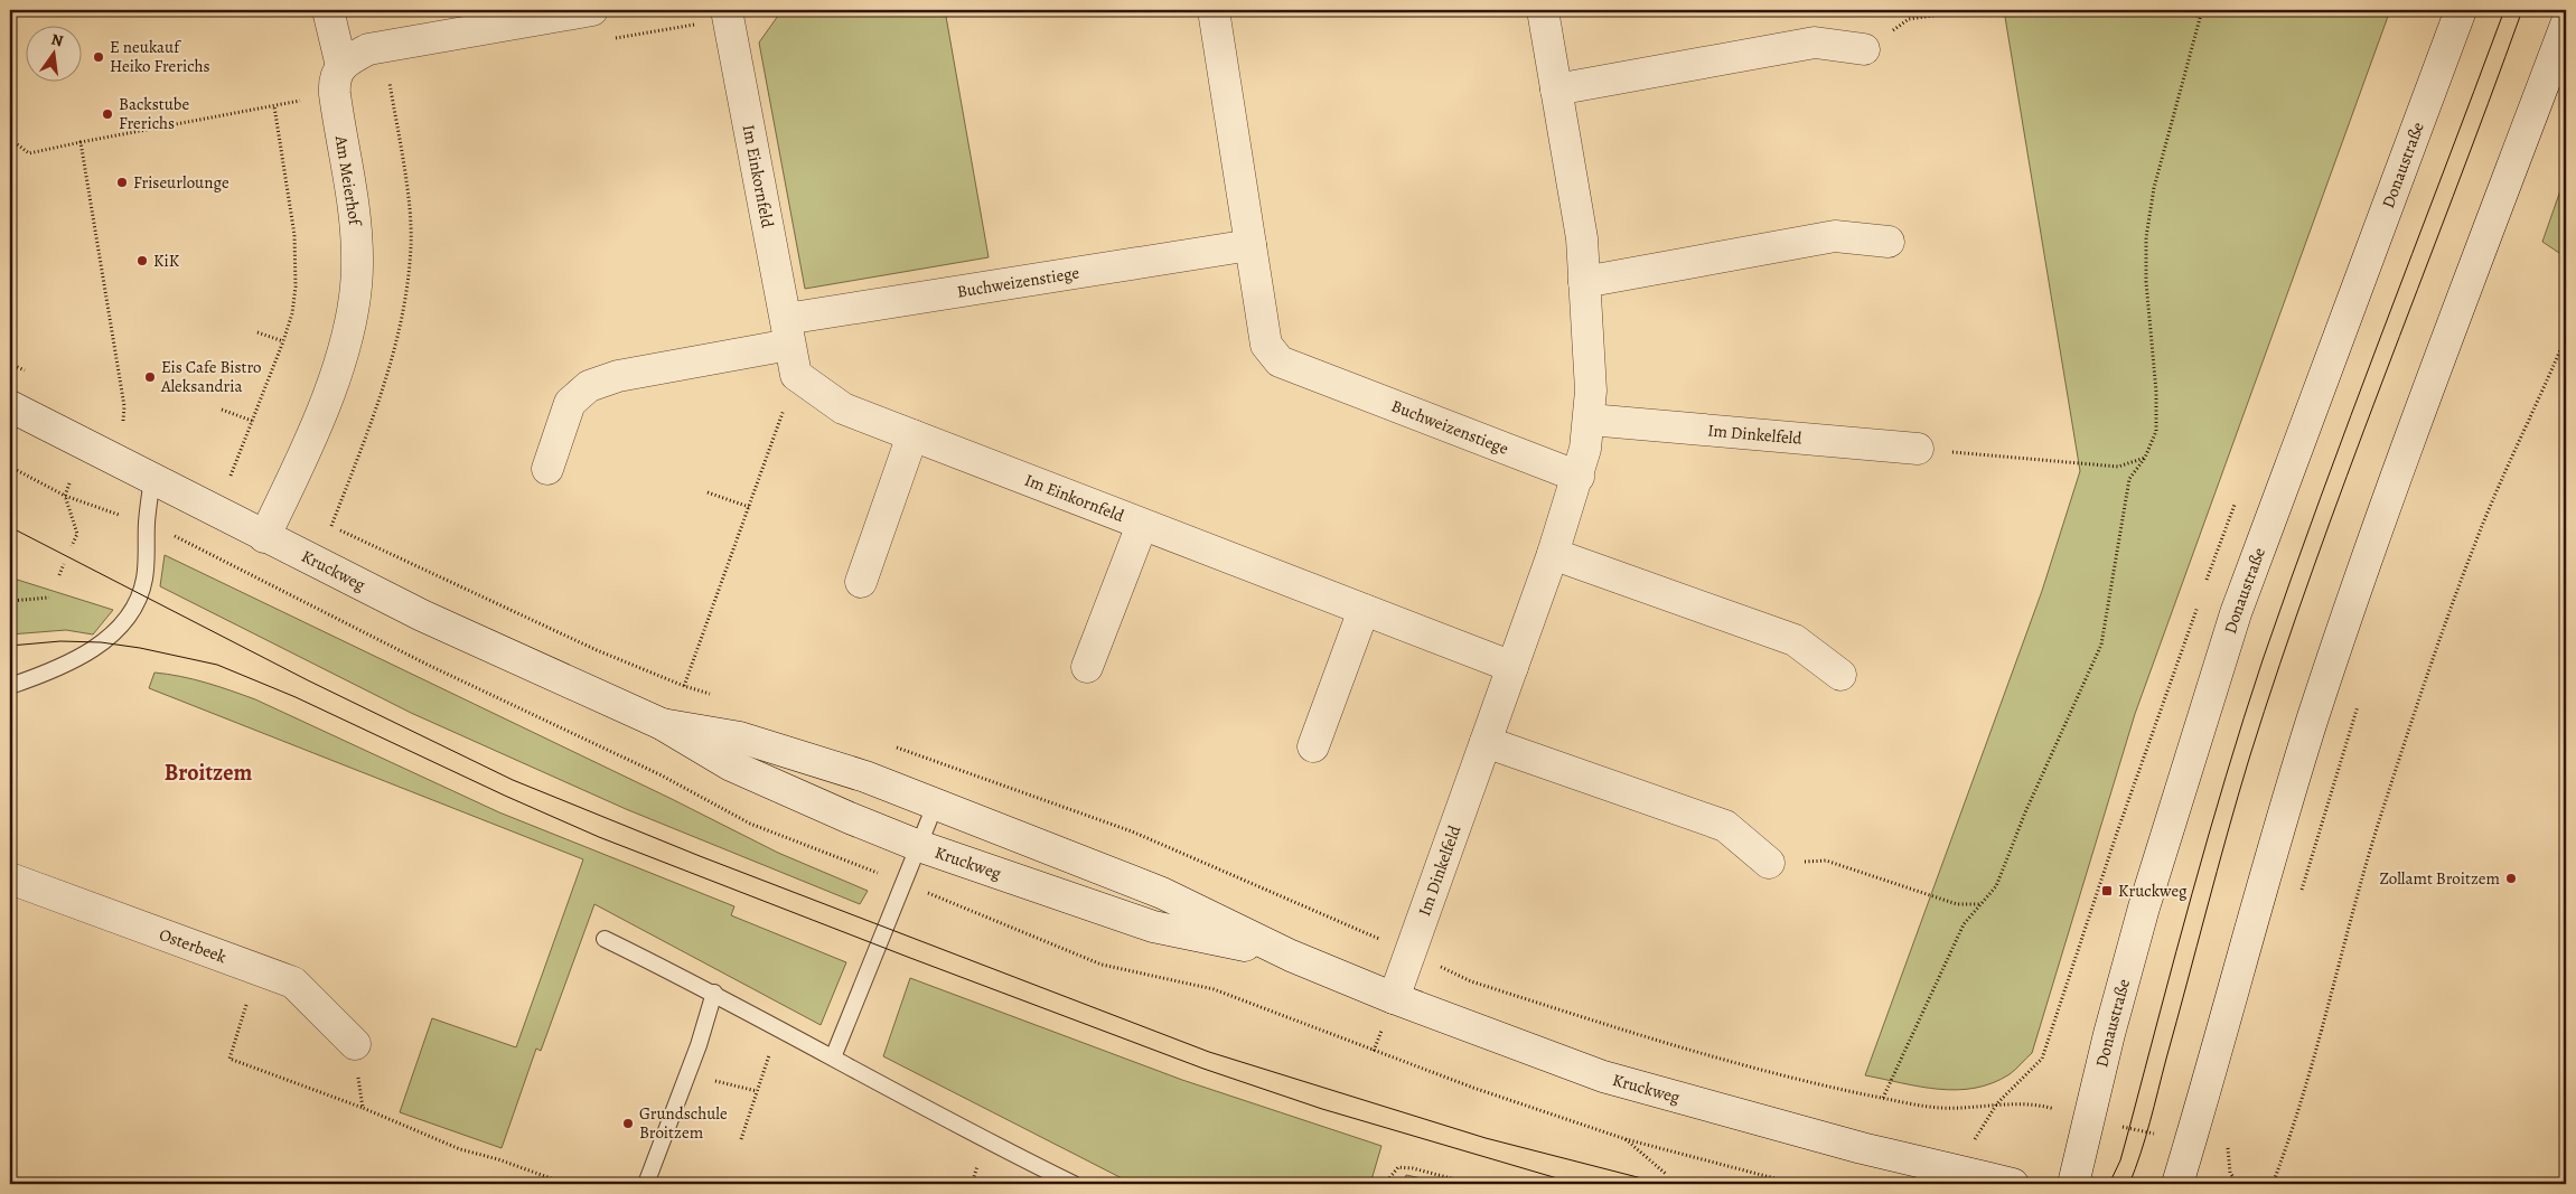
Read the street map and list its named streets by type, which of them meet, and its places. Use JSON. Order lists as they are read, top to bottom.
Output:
{
  "streets": {
    "street": [
      "Donaustraße",
      "Im Einkornfeld",
      "Am Meierhof",
      "Buchweizenstiege",
      "Im Dinkelfeld",
      "Kruckweg",
      "Osterbeek"
    ]
  },
  "crossings": [
    ["Im Einkornfeld", "Buchweizenstiege"],
    ["Im Einkornfeld", "Im Dinkelfeld"],
    ["Am Meierhof", "Kruckweg"],
    ["Buchweizenstiege", "Im Dinkelfeld"],
    ["Im Dinkelfeld", "Kruckweg"]
  ],
  "districts": ["Broitzem"],
  "places": {
    "other": [
      "E neukauf Heiko Frerichs",
      "Backstube Frerichs",
      "Friseurlounge",
      "KiK",
      "Eis Cafe Bistro Aleksandria",
      "Zollamt Broitzem",
      "Grundschule Broitzem"
    ],
    "transit": ["Kruckweg"]
  },
  "north": "top"
}
